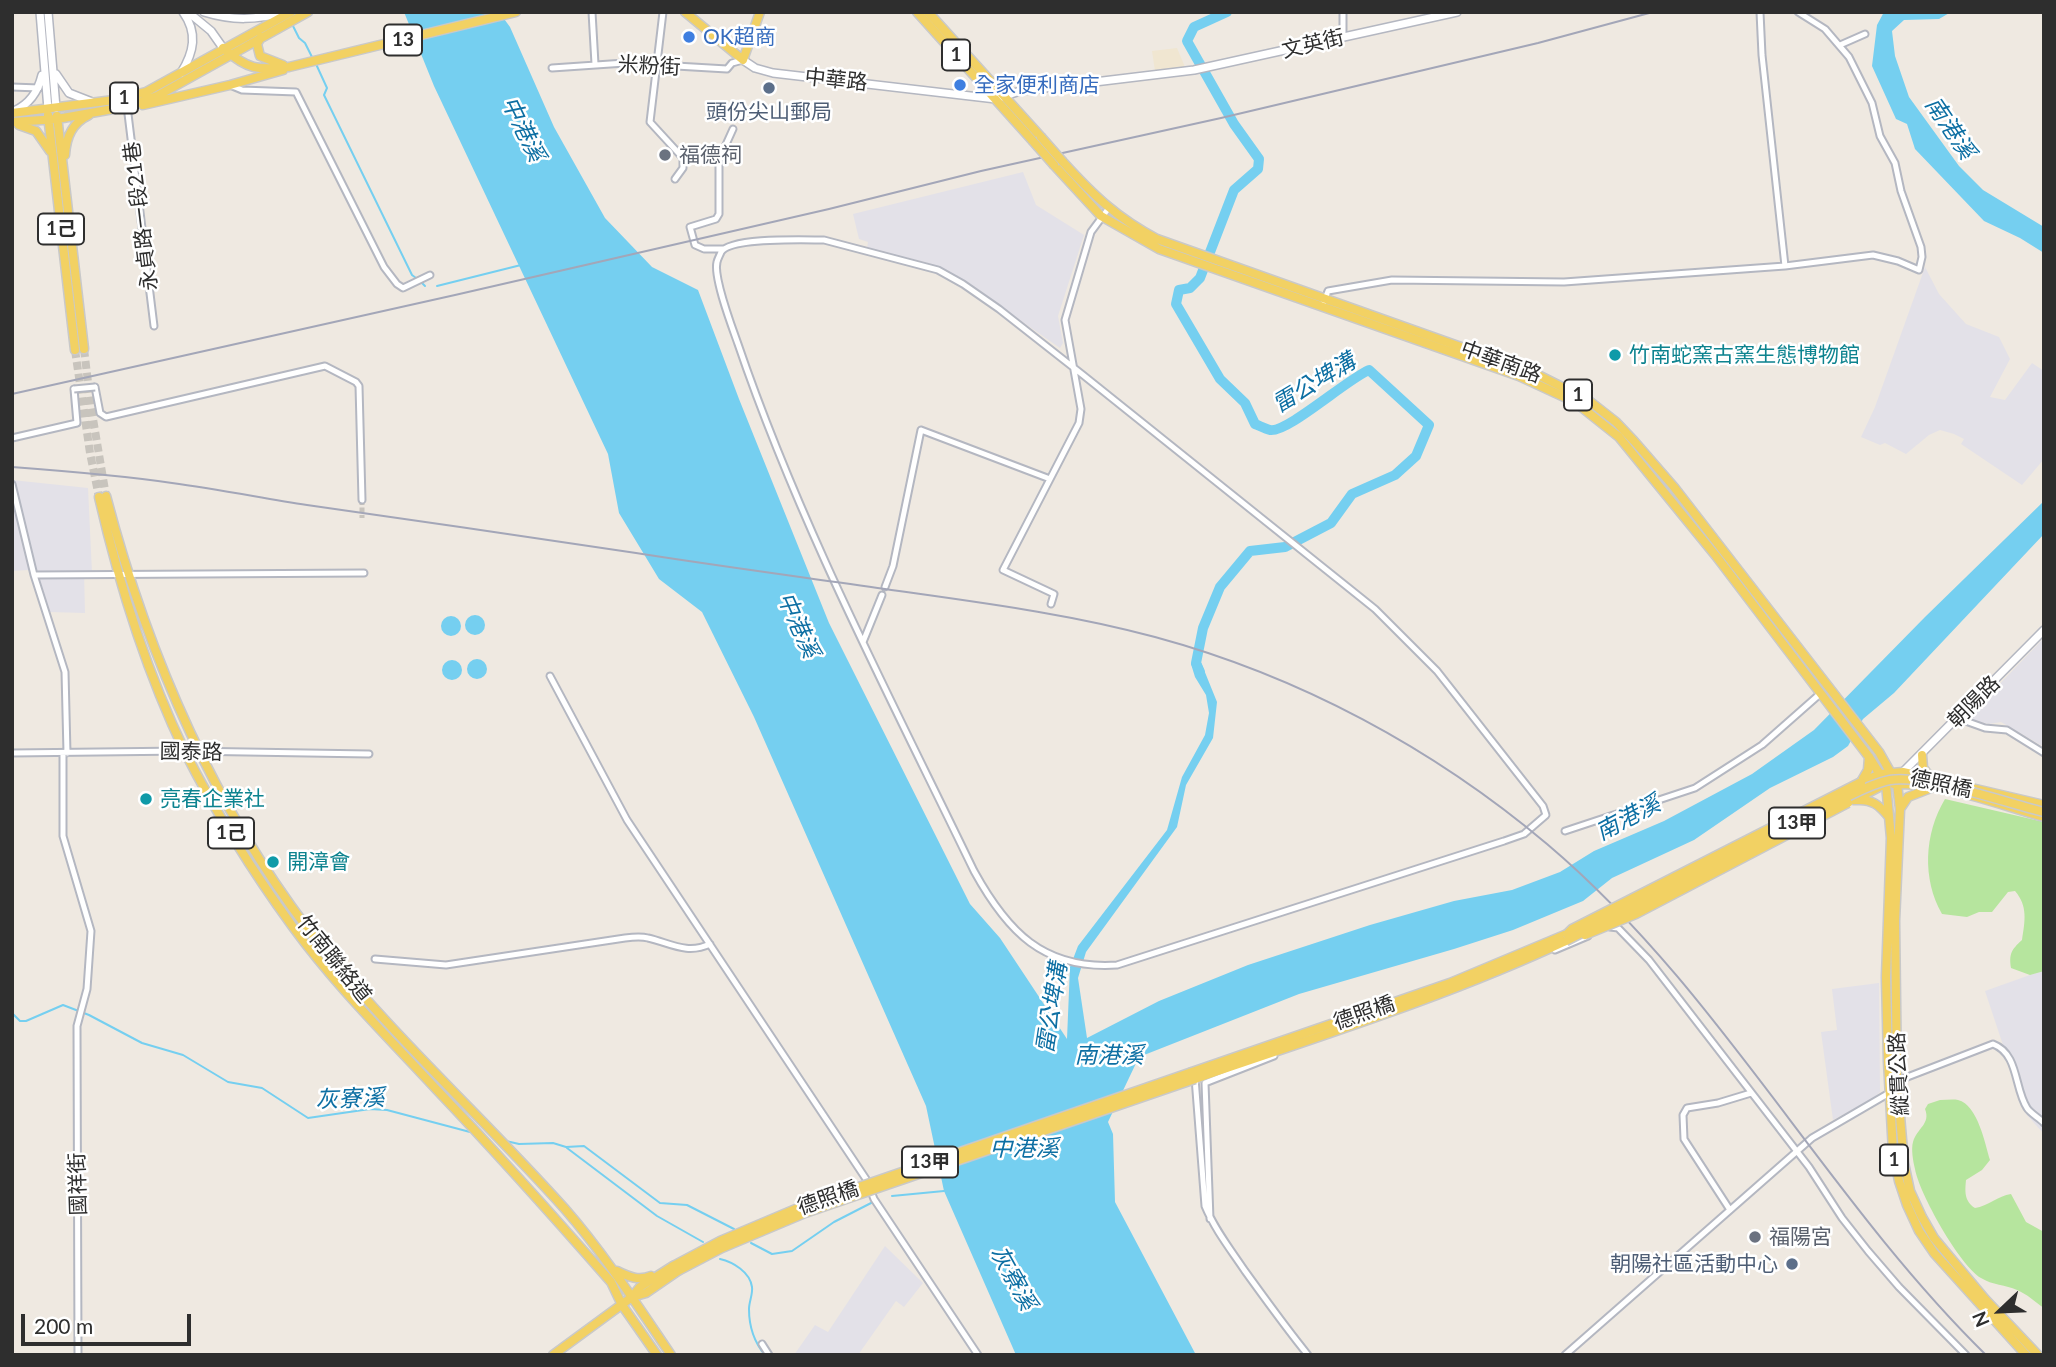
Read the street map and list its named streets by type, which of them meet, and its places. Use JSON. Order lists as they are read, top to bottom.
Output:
{
  "streets": {
    "main road": [
      "13",
      "1",
      "中華路",
      "1己",
      "中華南路",
      "德照橋",
      "13甲",
      "竹南聯絡道",
      "縱貫公路"
    ],
    "street": [
      "文英街",
      "米粉街",
      "永貞路一段21巷",
      "朝陽路",
      "國泰路",
      "國祥街"
    ]
  },
  "crossings": [
    ["13", "1"],
    ["13", "永貞路一段21巷"],
    ["文英街", "1"],
    ["文英街", "中華路"],
    ["1", "中華路"],
    ["1", "永貞路一段21巷"],
    ["1", "1己"],
    ["1", "中華南路"],
    ["1", "縱貫公路"],
    ["米粉街", "中華路"],
    ["國泰路", "竹南聯絡道"],
    ["國泰路", "國祥街"],
    ["德照橋", "13甲"],
    ["13甲", "竹南聯絡道"]
  ],
  "water": [
    "南港溪",
    "中港溪",
    "雷公埤溝",
    "灰寮溪"
  ],
  "places": [
    "OK超商",
    "全家便利商店",
    "頭份尖山郵局",
    "福德祠",
    "竹南蛇窯古窯生態博物館",
    "亮春企業社",
    "開漳會",
    "福陽宮",
    "朝陽社區活動中心"
  ],
  "scale_bar": "200 m",
  "north": "bottom left"
}
